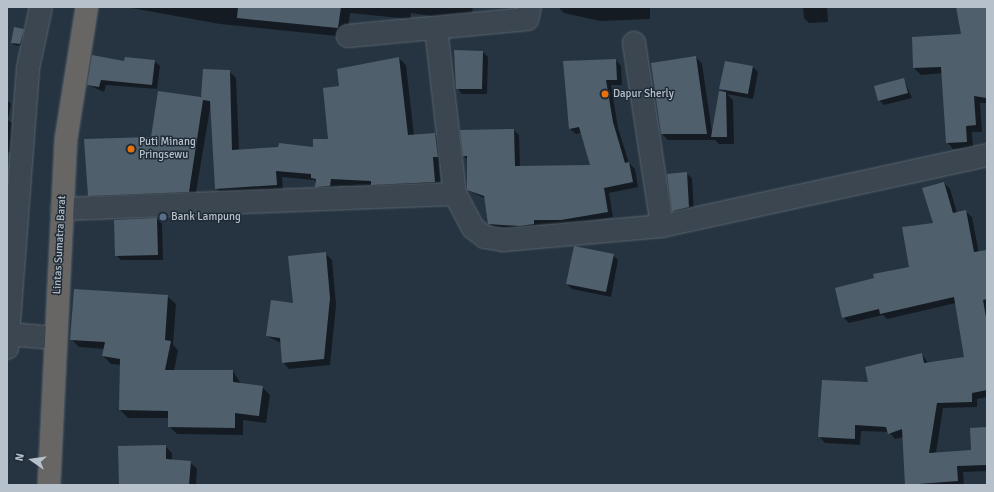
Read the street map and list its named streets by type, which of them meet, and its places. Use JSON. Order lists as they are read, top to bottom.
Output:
{
  "streets": {
    "highway": ["Lintas Sumatra Barat"]
  },
  "places": ["Dapur Sherly", "Puti Minang Pringsewu", "Bank Lampung"],
  "north": "left"
}
